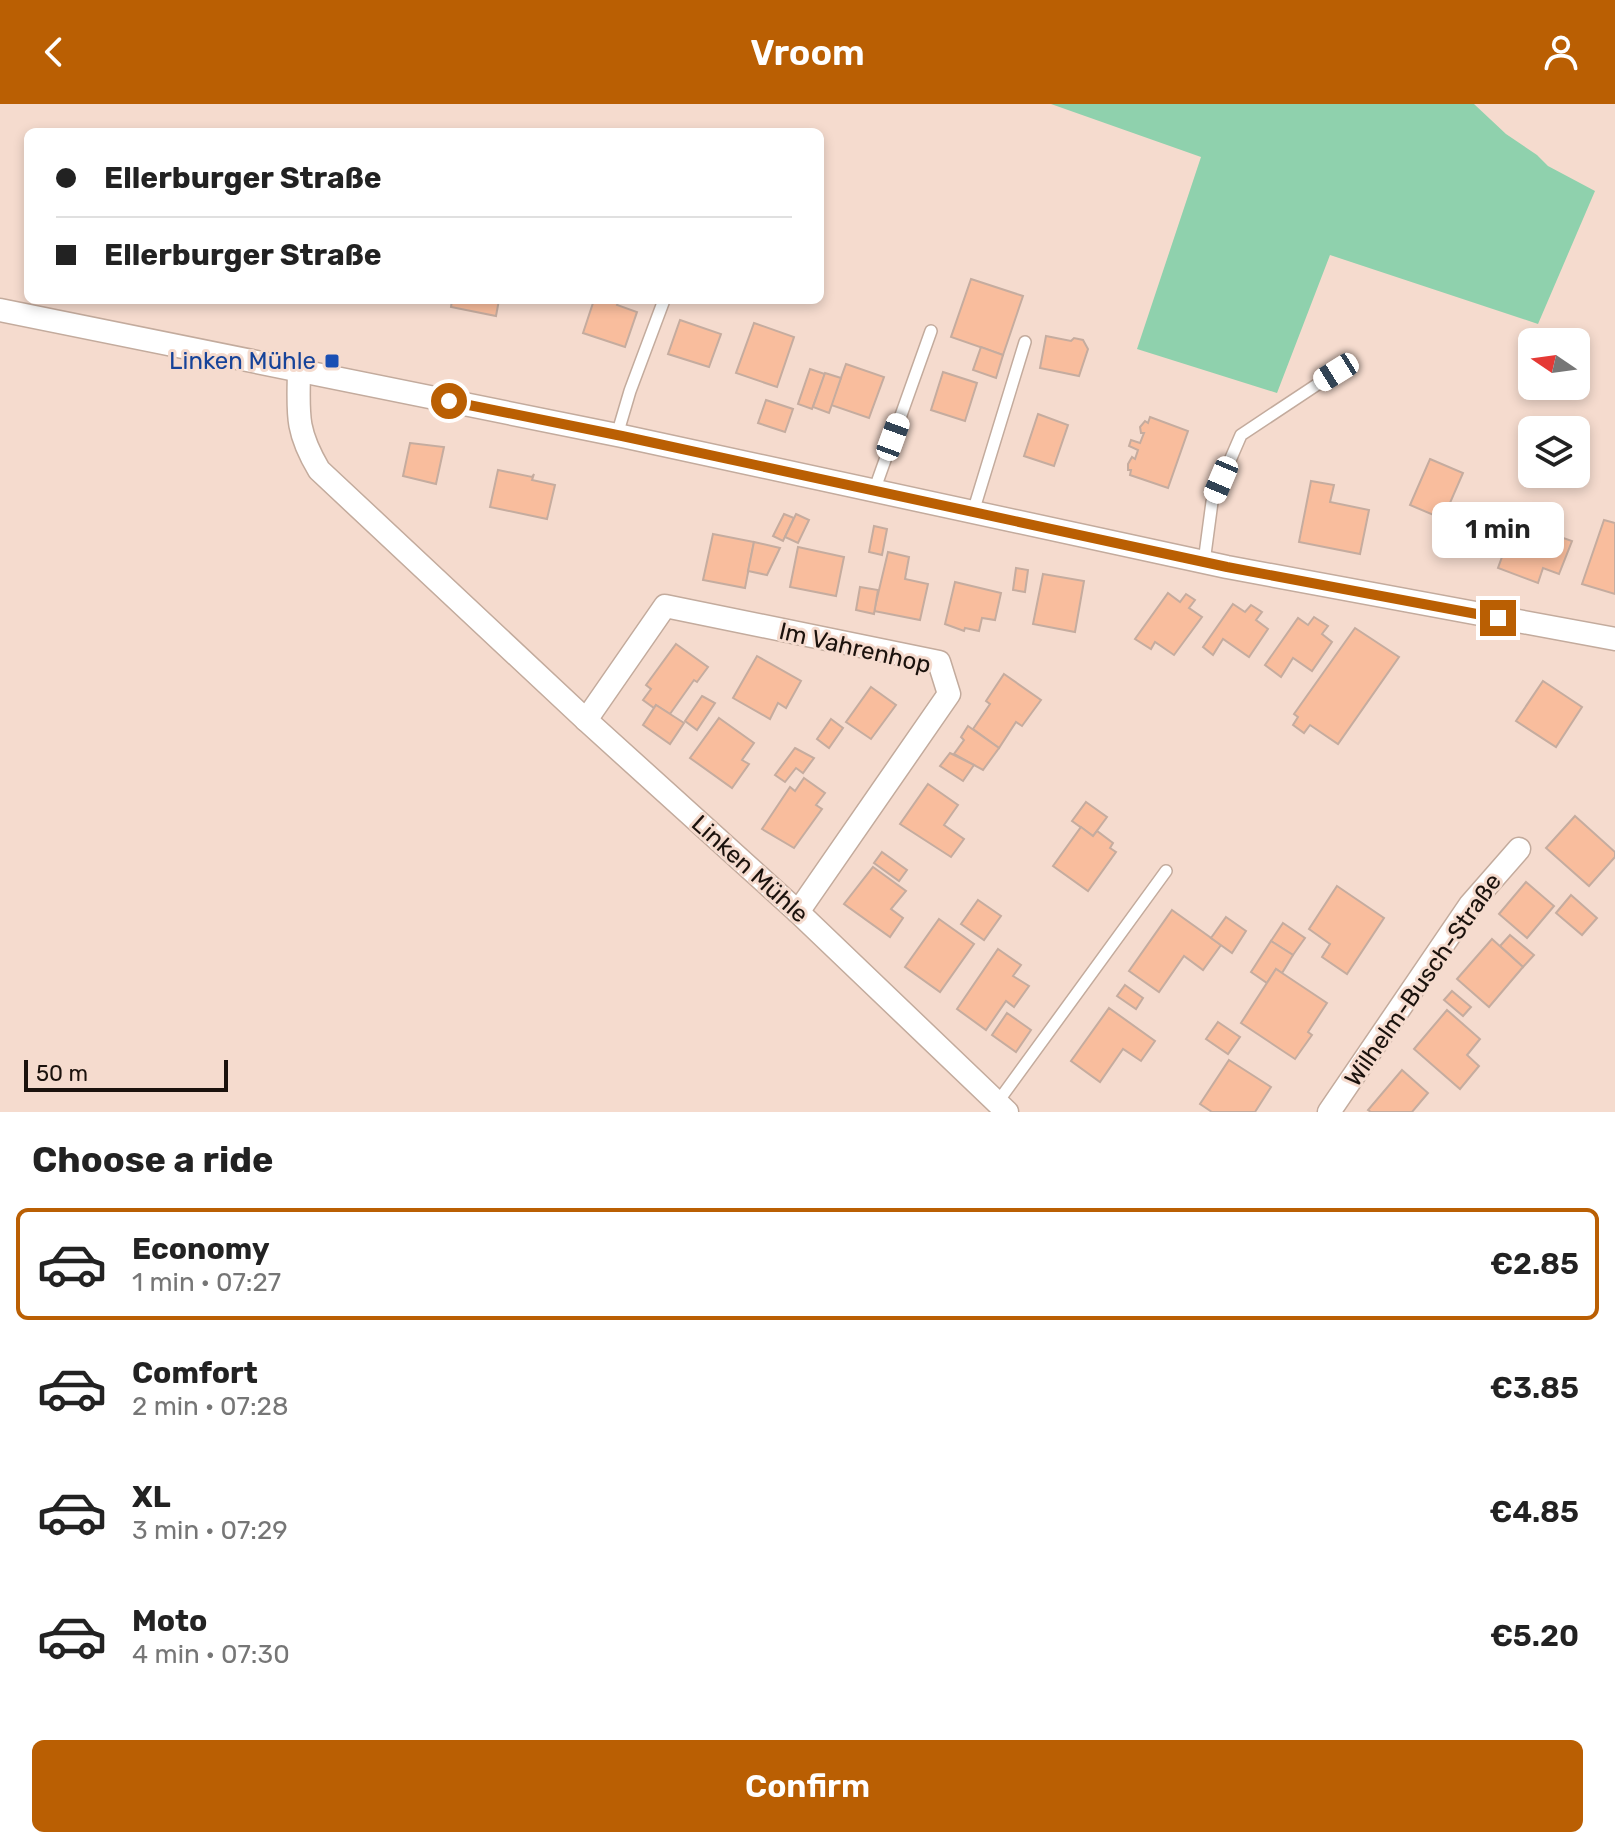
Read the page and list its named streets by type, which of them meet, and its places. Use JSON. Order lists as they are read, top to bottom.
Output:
{
  "streets": {
    "street": ["Im Vahrenhop", "Linken Mühle", "Wilhelm-Busch-Straße"]
  },
  "crossings": [
    ["Im Vahrenhop", "Linken Mühle"]
  ],
  "places": {
    "transit": ["Linken Mühle"]
  },
  "scale_bar": "50 m",
  "north": "left",
  "page": {
    "header": "Vroom",
    "banner": ["Ellerburger Straße", "Ellerburger Straße"],
    "bubble": "1 min",
    "scale": "50 m",
    "heading": "Choose a ride",
    "list": [
      {
        "name": "Economy",
        "note": "1 min · 07:27",
        "value": "€2.85"
      },
      {
        "name": "Comfort",
        "note": "2 min · 07:28",
        "value": "€3.85"
      },
      {
        "name": "XL",
        "note": "3 min · 07:29",
        "value": "€4.85"
      },
      {
        "name": "Moto",
        "note": "4 min · 07:30",
        "value": "€5.20"
      }
    ],
    "buttons": "Confirm"
  }
}
